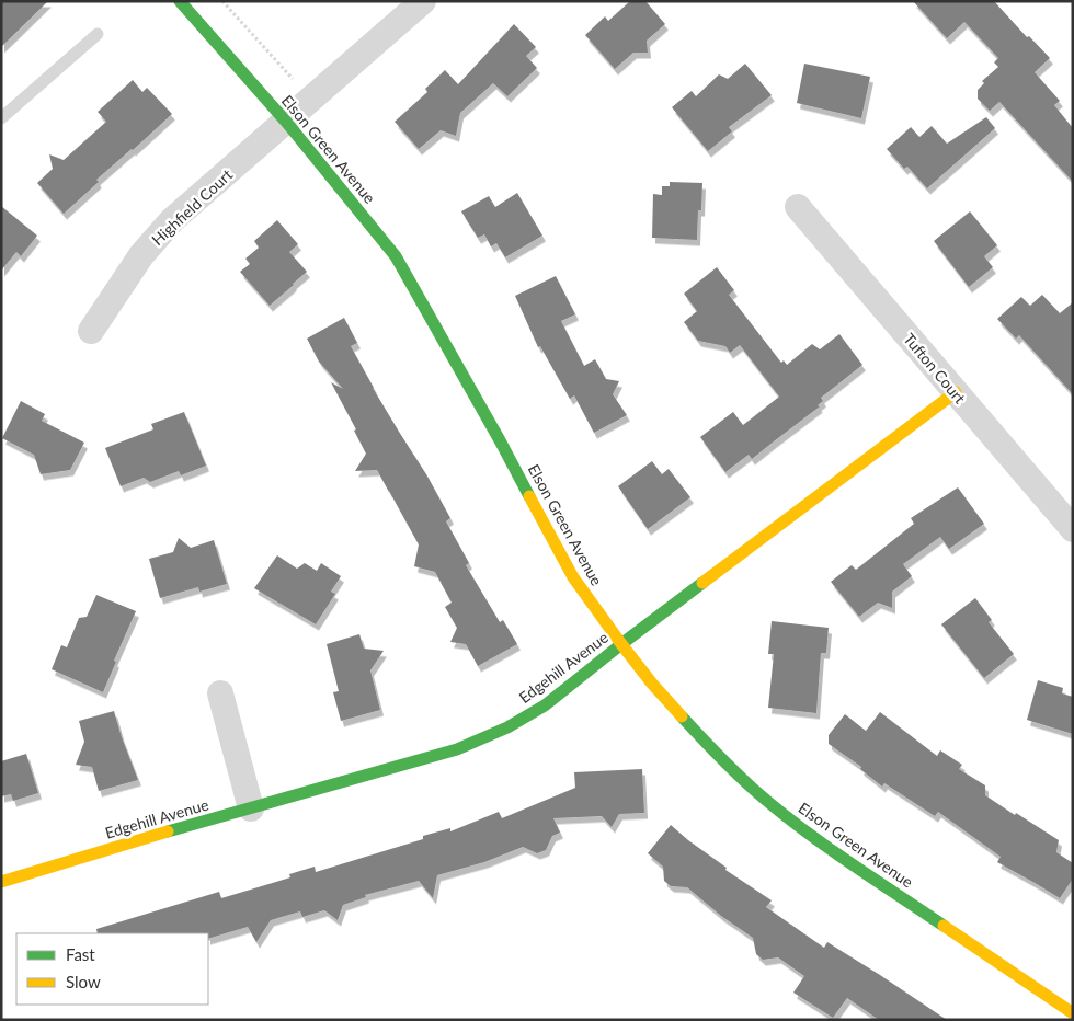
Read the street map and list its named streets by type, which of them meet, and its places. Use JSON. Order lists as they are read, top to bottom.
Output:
{
  "streets": {
    "street": [
      "Elson Green Avenue",
      "Highfield Court",
      "Tufton Court",
      "Edgehill Avenue"
    ]
  },
  "crossings": [
    ["Elson Green Avenue", "Highfield Court"],
    ["Elson Green Avenue", "Edgehill Avenue"],
    ["Tufton Court", "Edgehill Avenue"]
  ],
  "legend": ["Fast", "Slow"]
}
